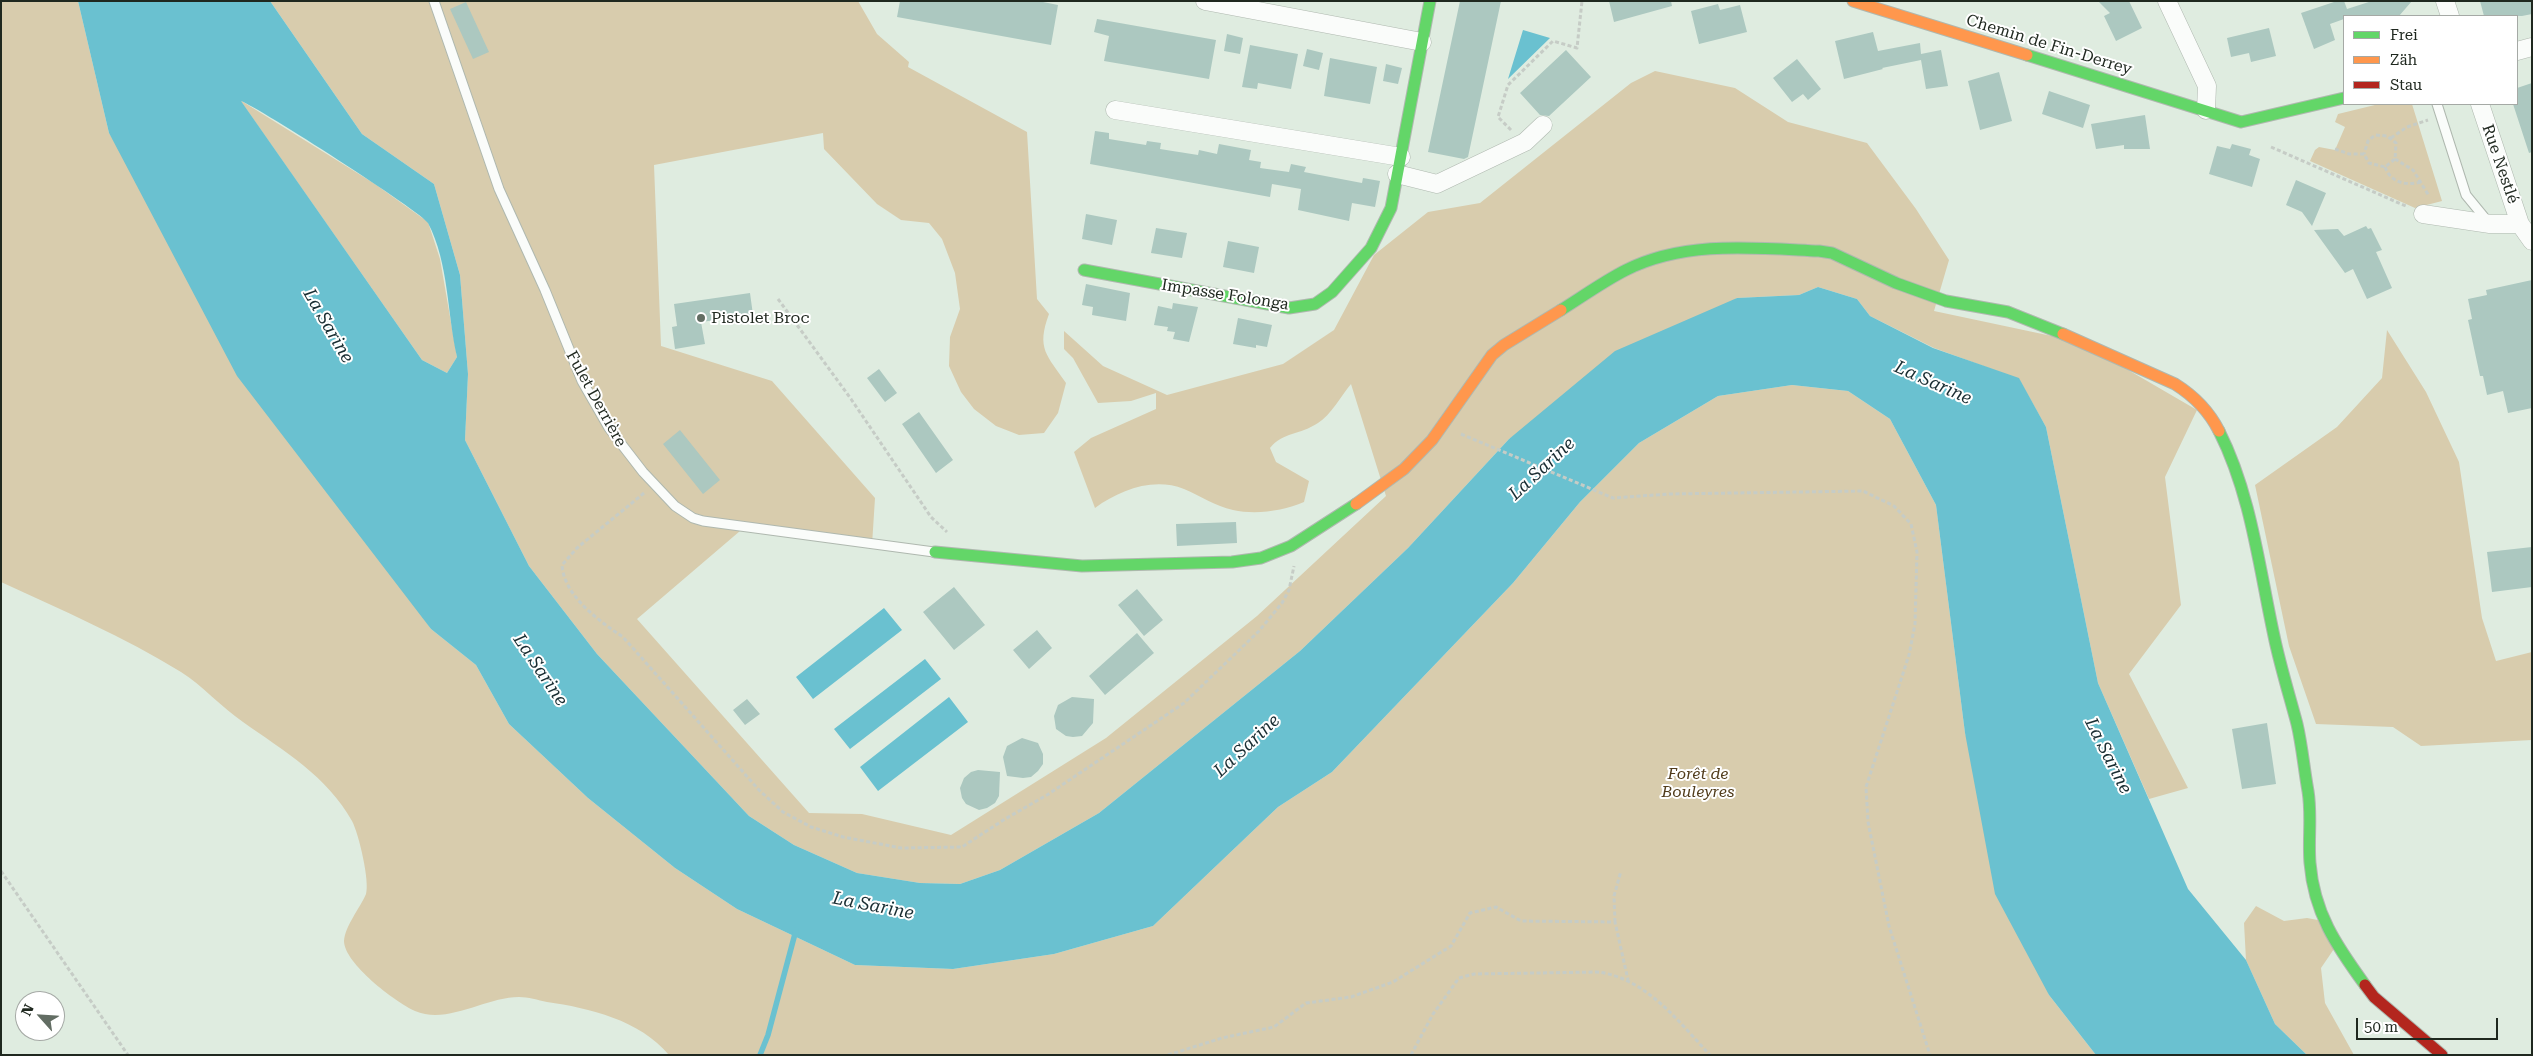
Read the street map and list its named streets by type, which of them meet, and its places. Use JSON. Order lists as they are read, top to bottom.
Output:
{
  "streets": {
    "street": ["Chemin de Fin-Derrey", "Rue Nestlé", "Impasse Folonga"],
    "lane": ["Fulet Derrière"]
  },
  "water": ["La Sarine"],
  "parks": ["Forêt de Bouleyres"],
  "places": ["Pistolet Broc"],
  "legend": ["Frei", "Zäh", "Stau"],
  "scale_bar": "50 m",
  "north": "top left"
}
